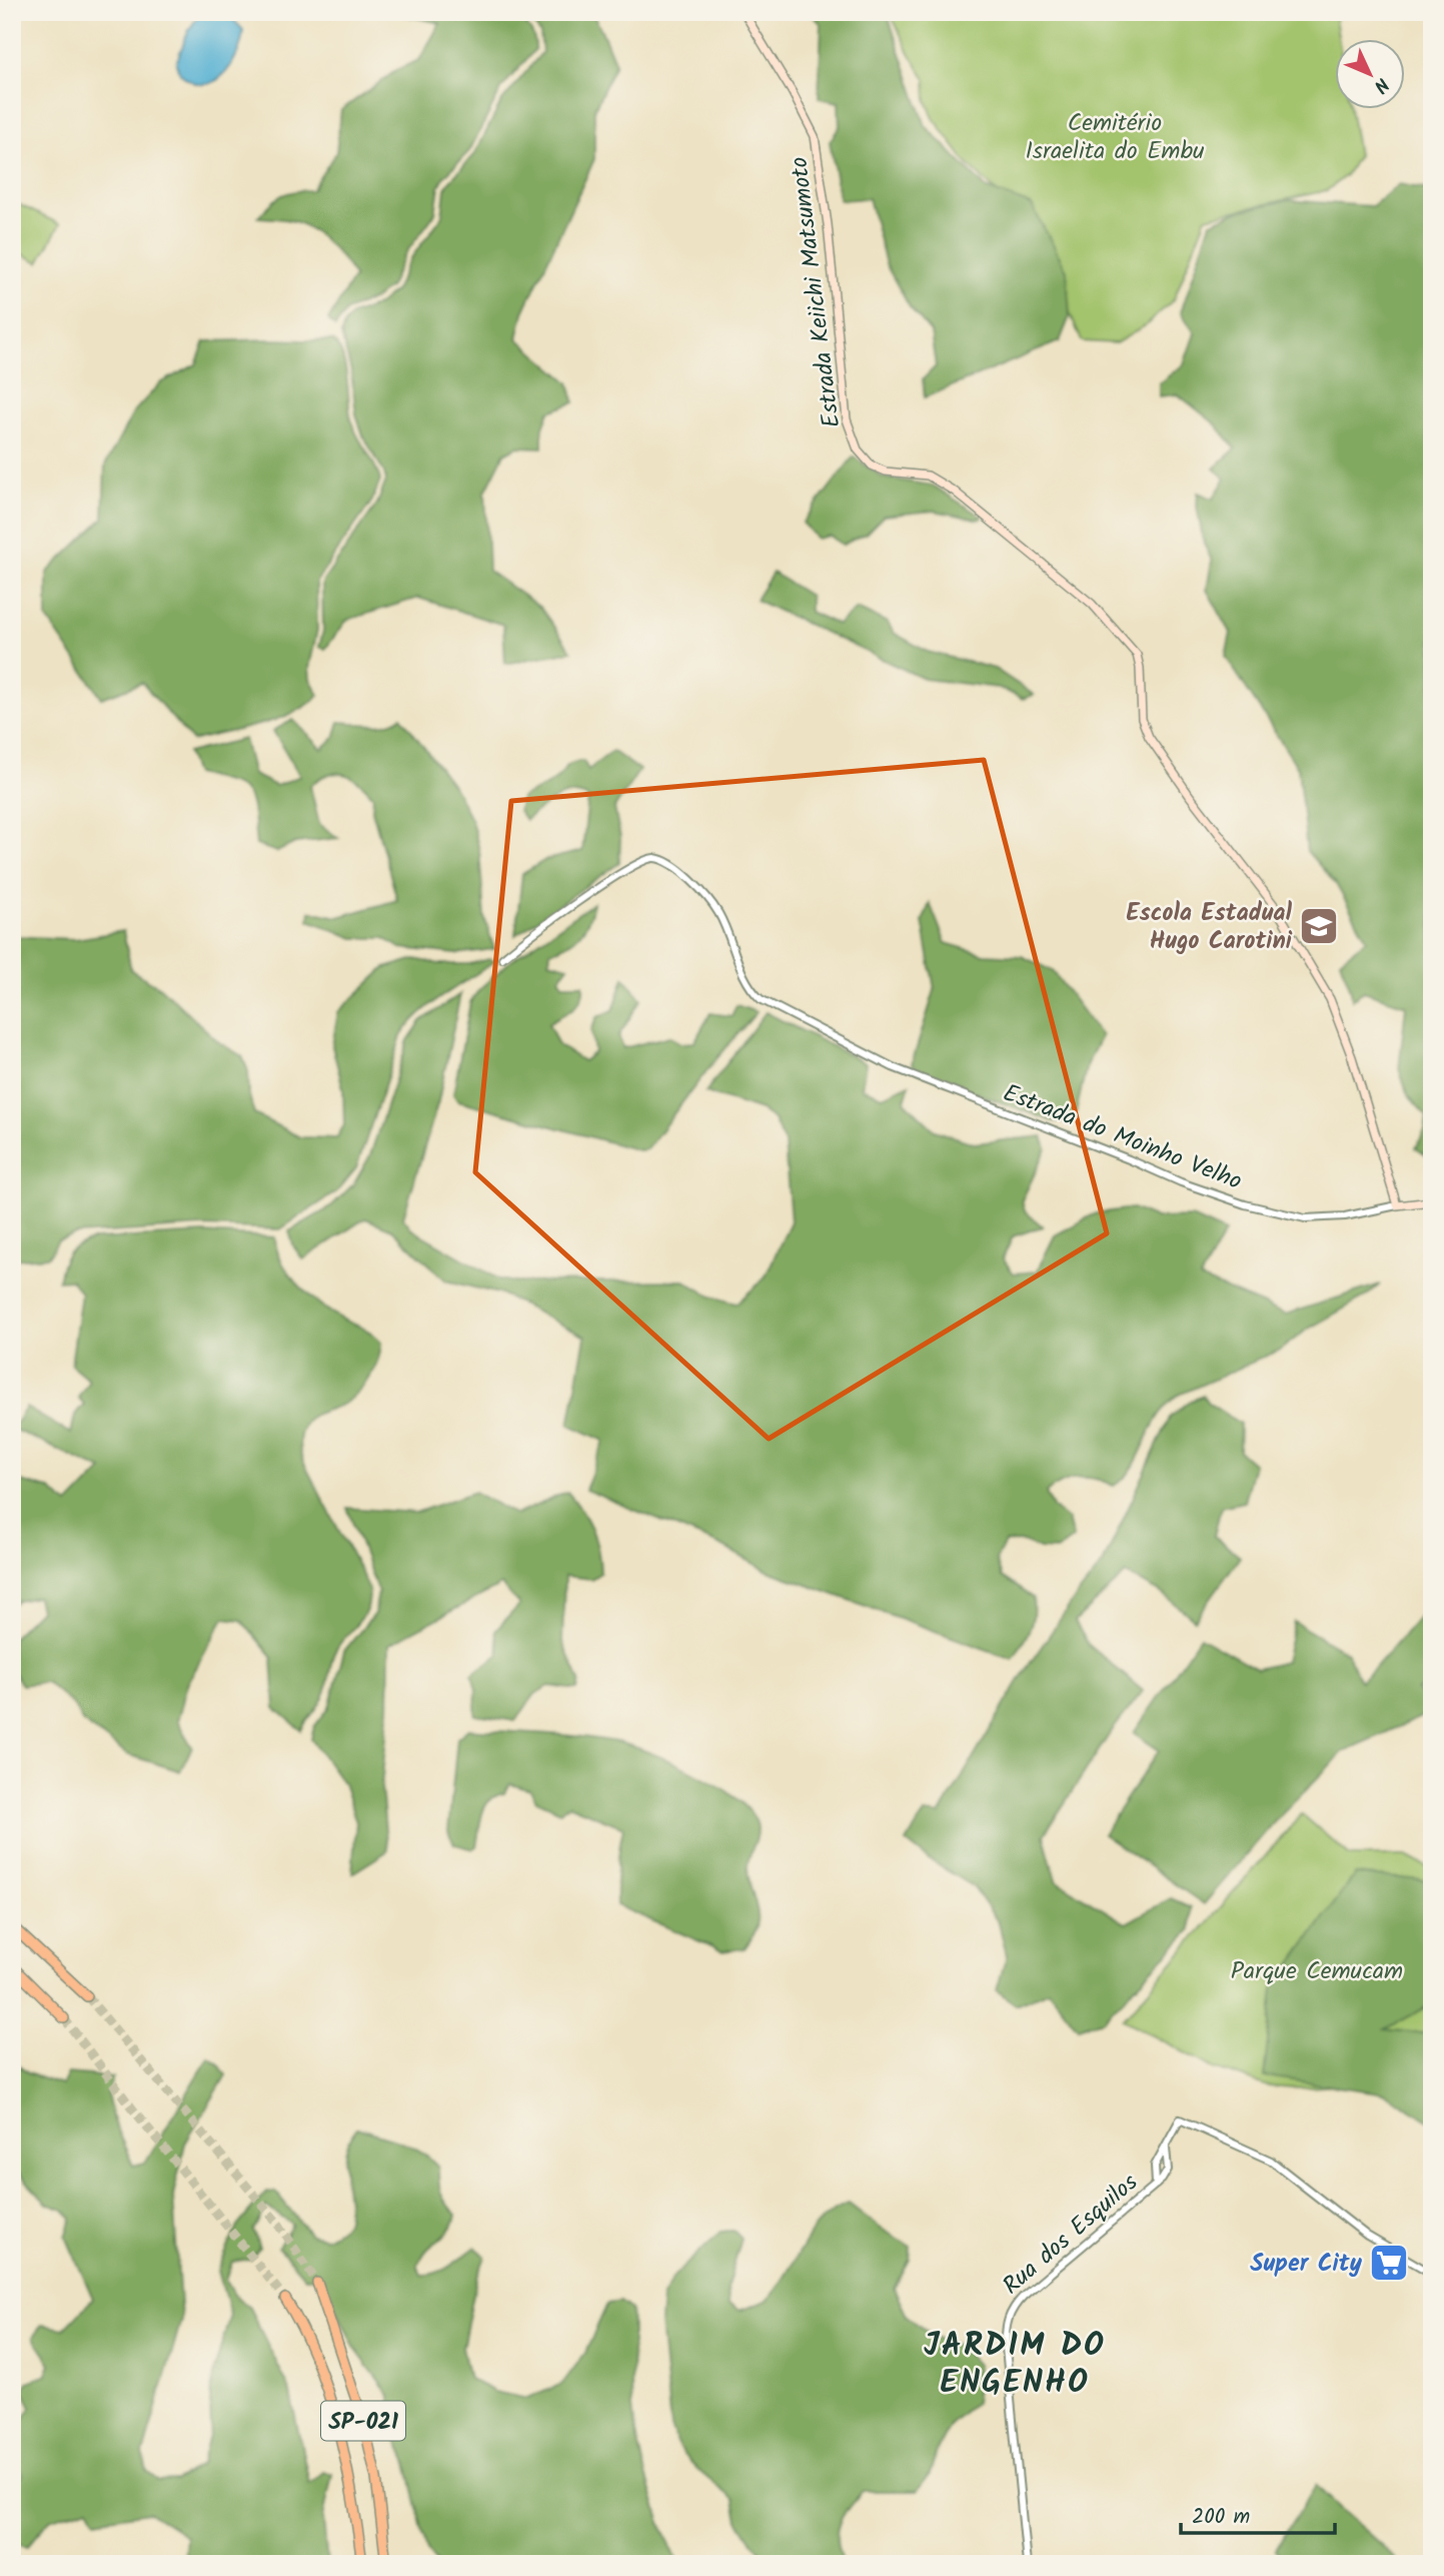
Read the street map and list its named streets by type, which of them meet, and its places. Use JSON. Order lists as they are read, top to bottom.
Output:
{
  "streets": {
    "highway": ["SP-021"],
    "main road": ["Estrada Keiichi Matsumoto"],
    "street": ["Estrada do Moinho Velho", "Rua dos Esquilos"]
  },
  "crossings": [
    ["Estrada Keiichi Matsumoto", "Estrada do Moinho Velho"]
  ],
  "districts": ["JARDIM DO ENGENHO"],
  "parks": ["Cemitério Israelita do Embu", "Parque Cemucam"],
  "places": {
    "school or university": ["Escola Estadual Hugo Carotini"],
    "supermarket": ["Super City"]
  },
  "scale_bar": "200 m",
  "north": "bottom right"
}
